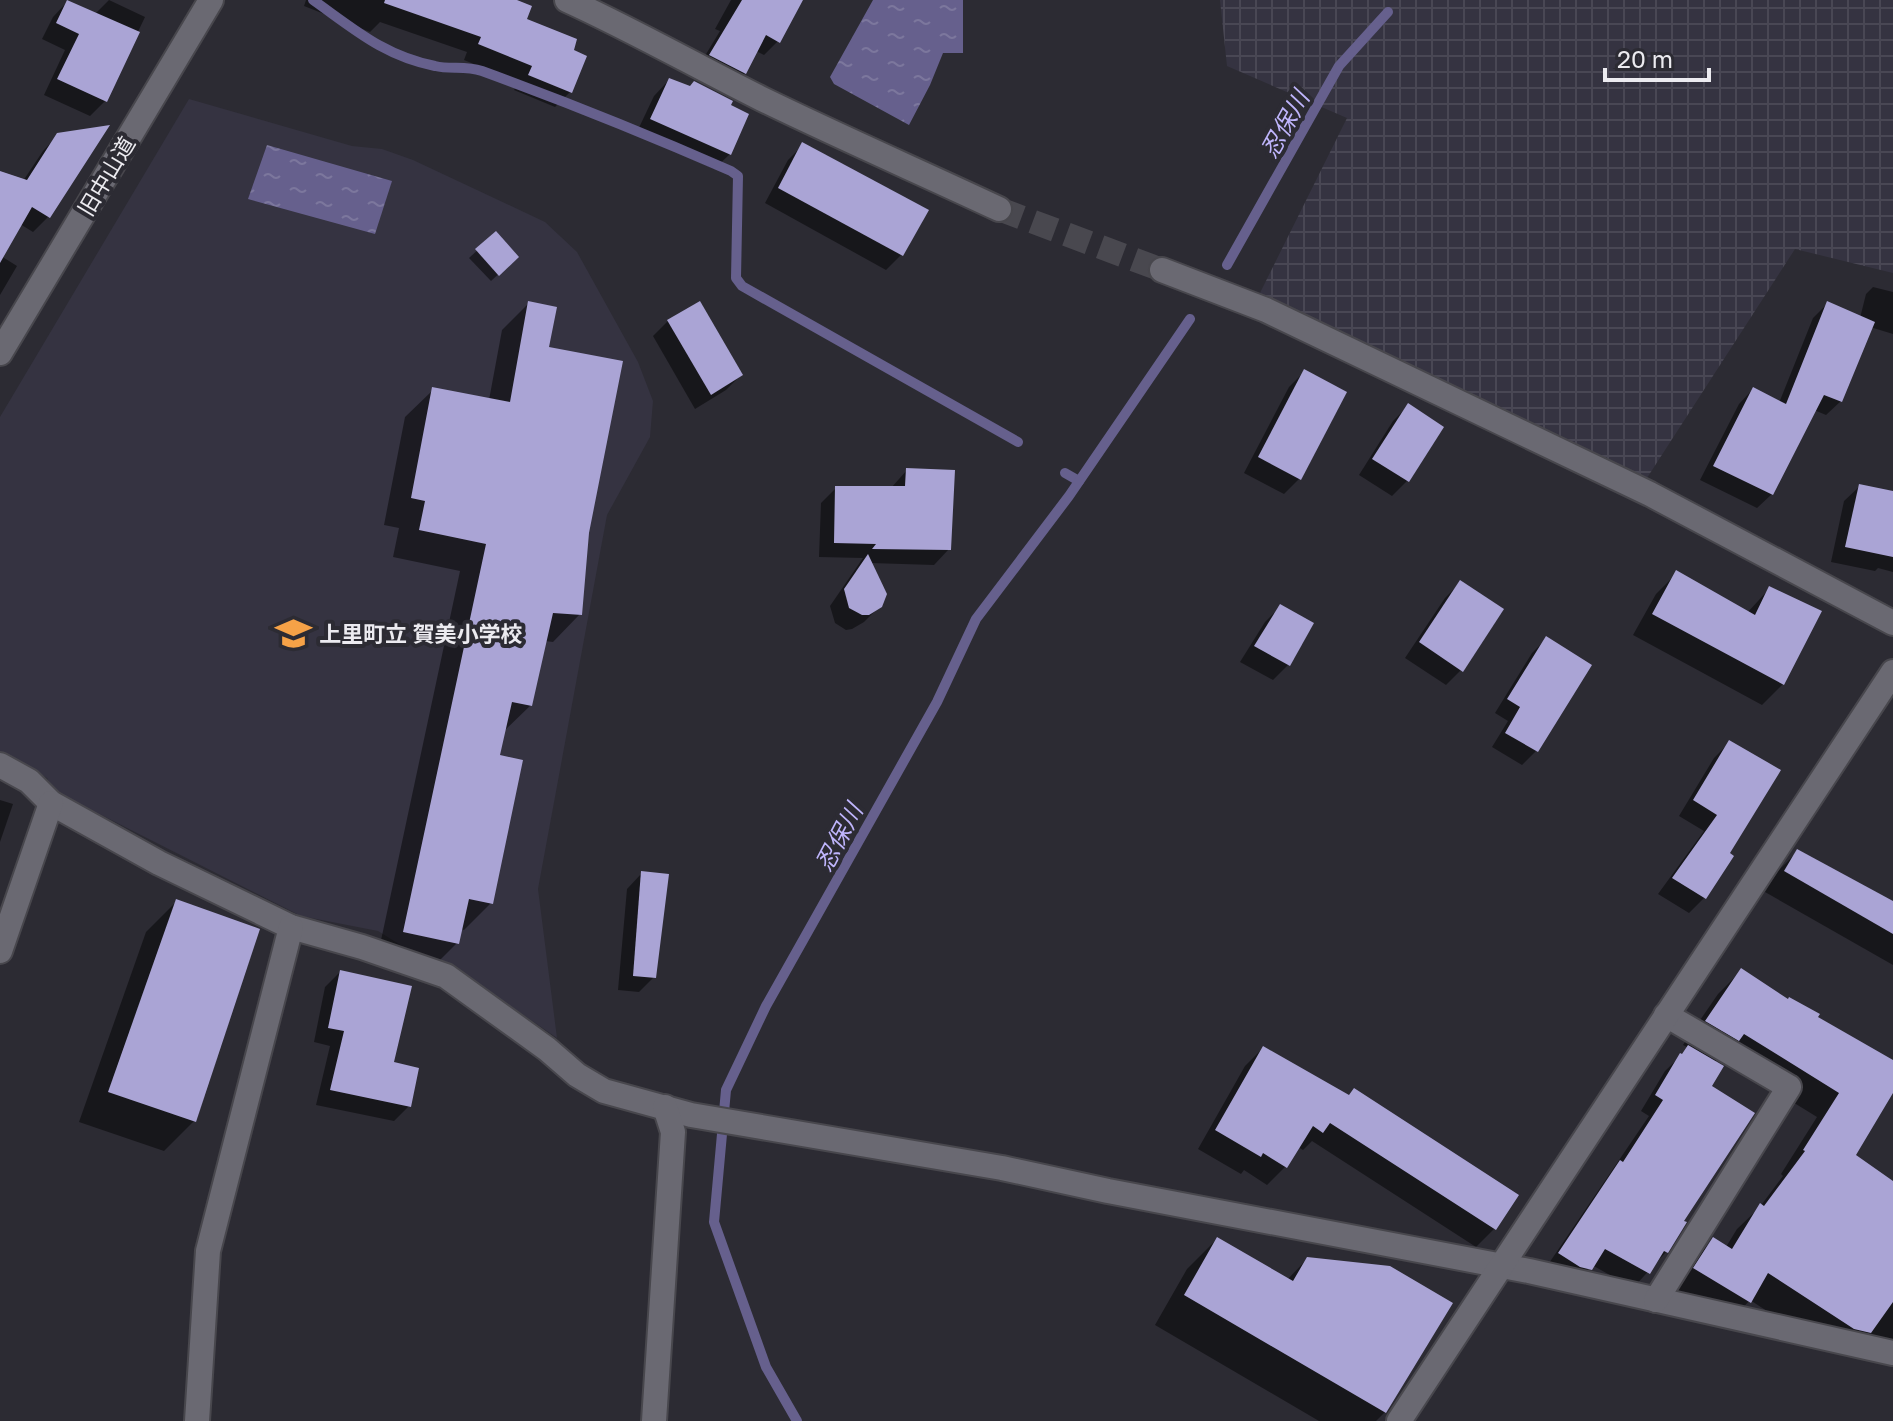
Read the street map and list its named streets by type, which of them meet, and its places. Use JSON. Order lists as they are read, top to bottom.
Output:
{
  "streets": {
    "street": ["旧中山道"]
  },
  "water": ["忍保川"],
  "places": {
    "school or university": ["上里町立 賀美小学校"]
  },
  "scale_bar": "20 m"
}
